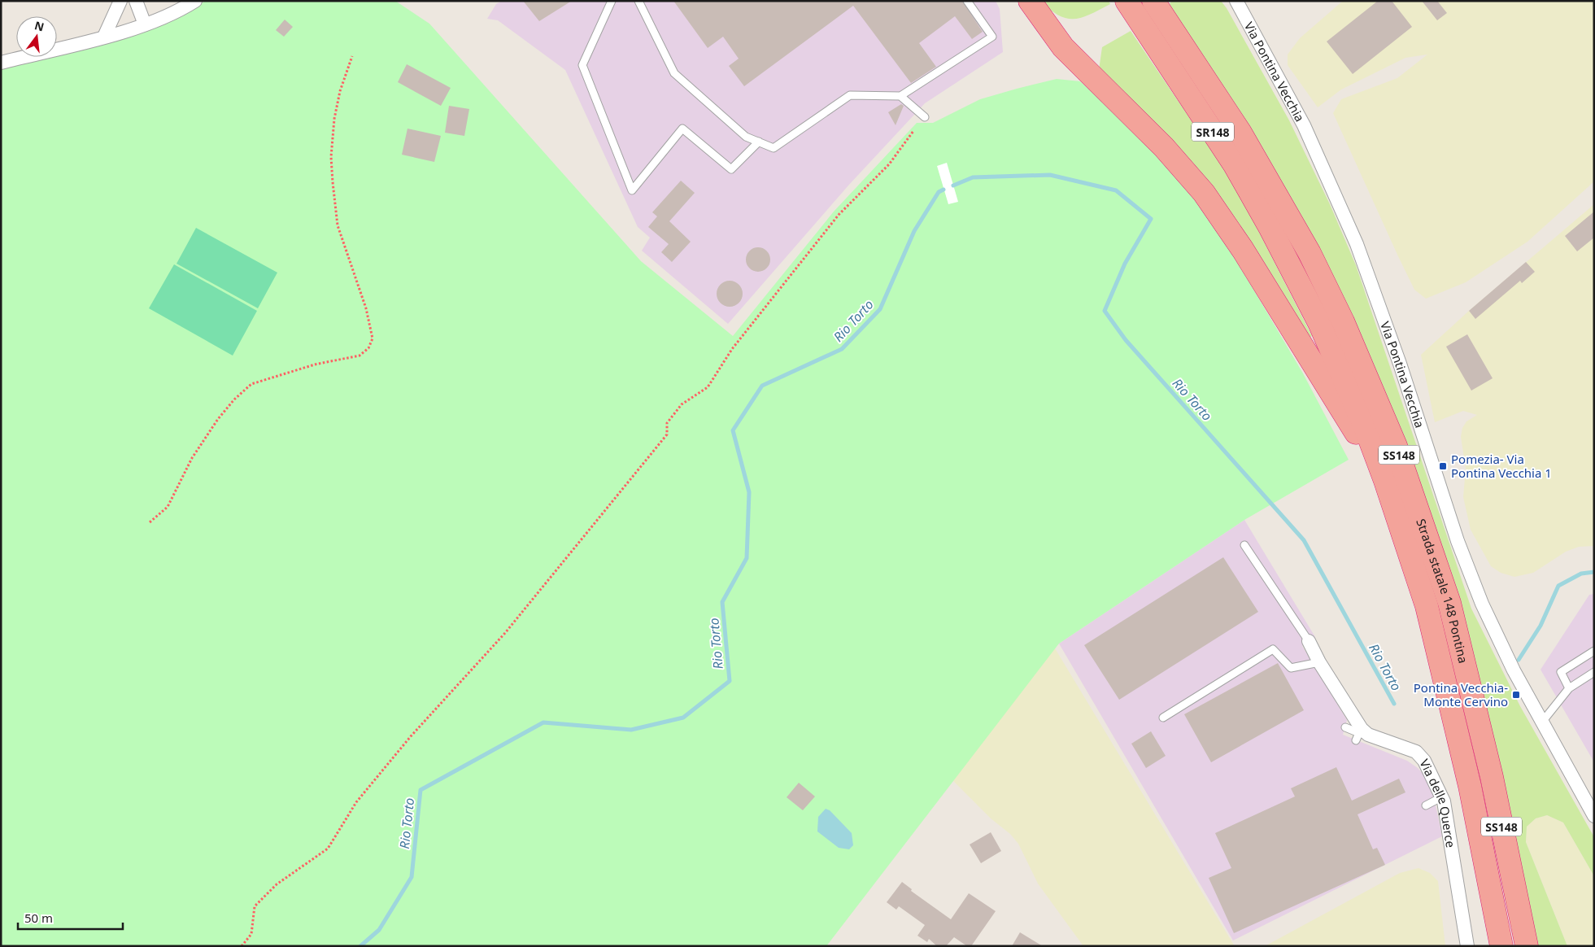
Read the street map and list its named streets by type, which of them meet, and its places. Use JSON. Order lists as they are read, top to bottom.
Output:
{
  "streets": {
    "highway": ["SR148", "SS148", "Strada statale 148 Pontina"],
    "street": ["Via Pontina Vecchia", "Via delle Querce"]
  },
  "crossings": [
    ["SR148", "Strada statale 148 Pontina"]
  ],
  "water": ["Rio Torto"],
  "places": {
    "transit": ["Pomezia- Via Pontina Vecchia 1", "Pontina Vecchia- Monte Cervino"]
  },
  "scale_bar": "50 m",
  "north": "top"
}
